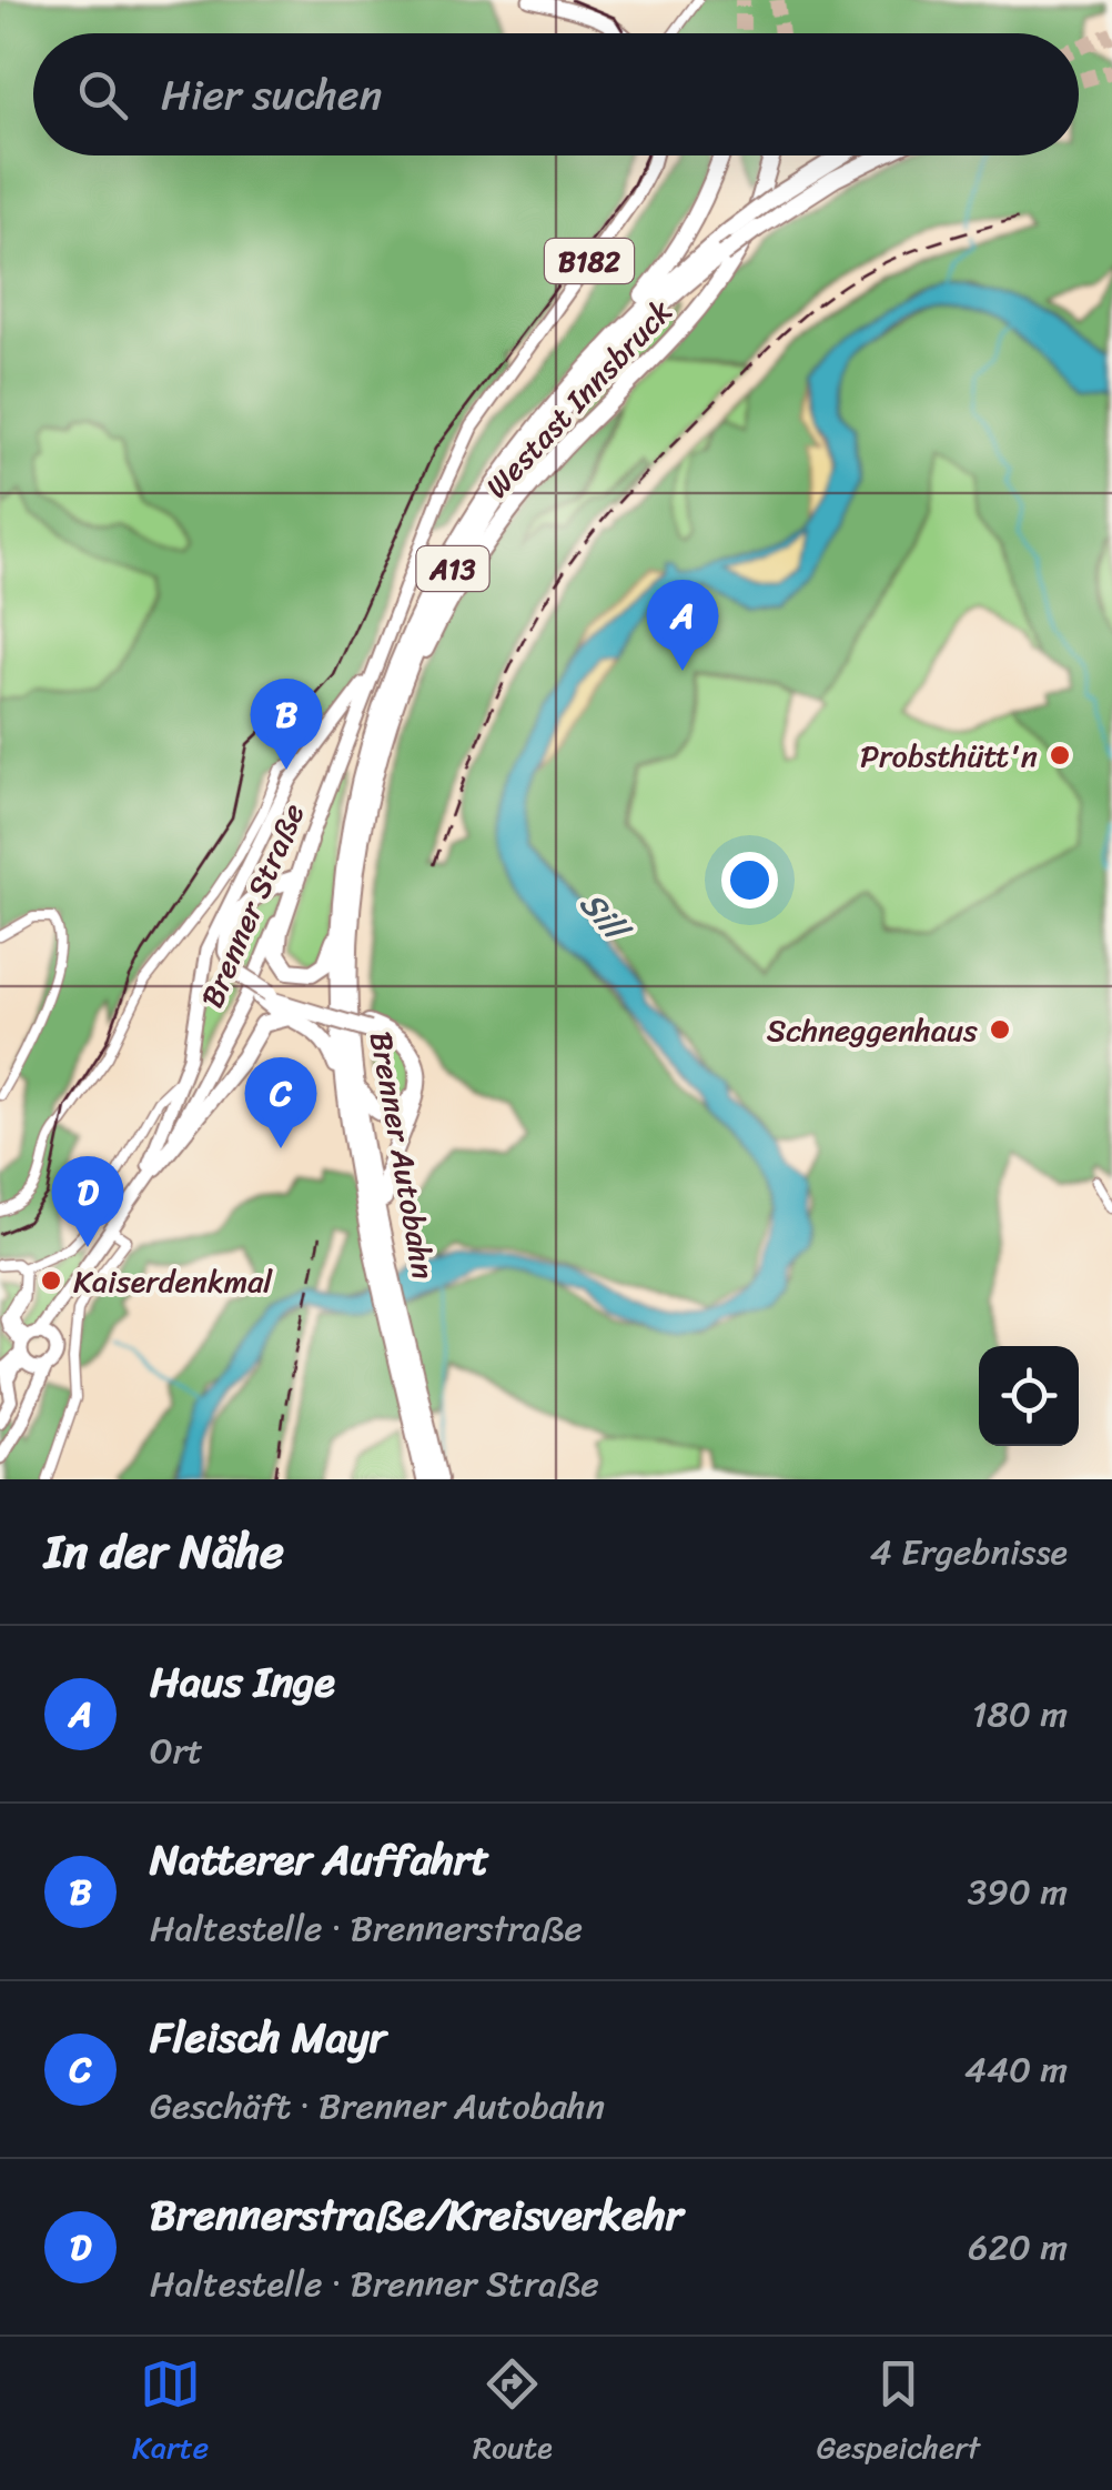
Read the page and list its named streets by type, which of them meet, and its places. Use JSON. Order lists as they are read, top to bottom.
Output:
{
  "streets": {
    "highway": ["Westast Innsbruck", "A13", "Brenner Autobahn"],
    "main road": ["B182", "Brenner Straße"]
  },
  "crossings": [
    ["B182", "Brenner Straße"],
    ["Westast Innsbruck", "Brenner Autobahn"]
  ],
  "water": ["Sill"],
  "places": ["Probsthütt'n", "Schneggenhaus", "Kaiserdenkmal"],
  "page": {
    "search": "Hier suchen",
    "pins": [
      "A",
      "B",
      "C",
      "D"
    ],
    "heading": ["In der Nähe", "4 Ergebnisse"],
    "list": [
      {
        "mark": "A",
        "name": "Haus Inge",
        "note": "Ort",
        "value": "180 m"
      },
      {
        "mark": "B",
        "name": "Natterer Auffahrt",
        "note": "Haltestelle · Brennerstraße",
        "value": "390 m"
      },
      {
        "mark": "C",
        "name": "Fleisch Mayr",
        "note": "Geschäft · Brenner Autobahn",
        "value": "440 m"
      },
      {
        "mark": "D",
        "name": "Brennerstraße/Kreisverkehr",
        "note": "Haltestelle · Brenner Straße",
        "value": "620 m"
      }
    ],
    "nav": ["Karte", "Route", "Gespeichert"]
  }
}
